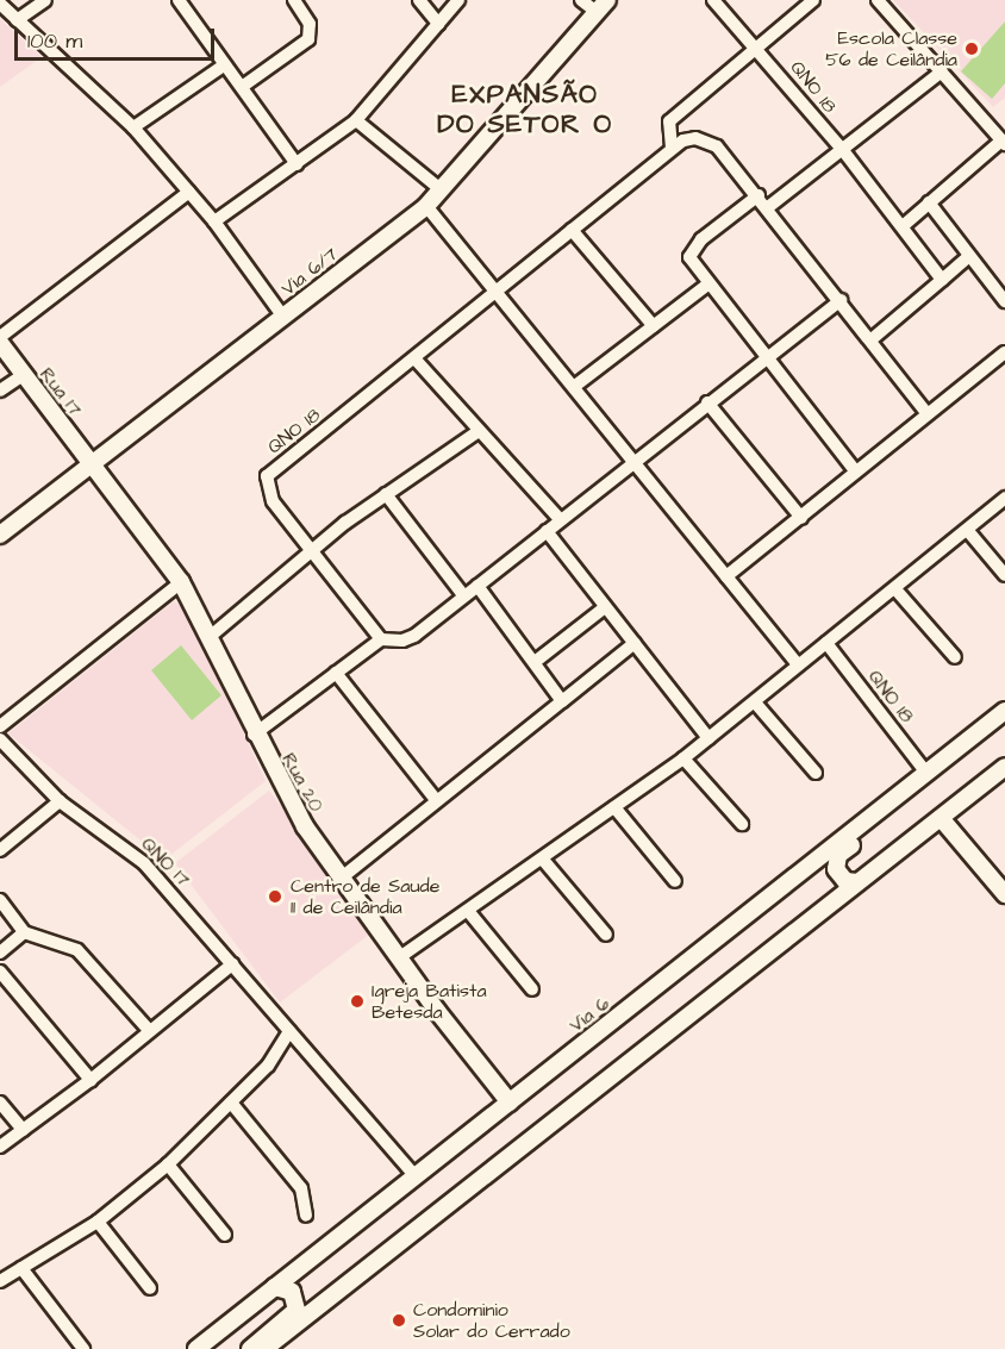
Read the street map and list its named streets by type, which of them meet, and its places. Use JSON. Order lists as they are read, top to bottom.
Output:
{
  "streets": {
    "main road": [
      "Via 6/7",
      "Rua 17",
      "Rua 20",
      "Via 6"
    ],
    "street": ["QNO 18", "QNO 17"]
  },
  "crossings": [
    ["QNO 18", "Via 6"],
    ["Via 6/7", "Rua 17"],
    ["Via 6/7", "Rua 20"],
    ["Rua 17", "Rua 20"],
    ["Rua 20", "Via 6"],
    ["QNO 17", "Via 6"]
  ],
  "districts": ["EXPANSÃO DO SETOR O"],
  "places": [
    "Escola Classe 56 de Ceilândia",
    "Centro de Saude 11 de Ceilândia",
    "Igreja Batista Betesda",
    "Condominio Solar do Cerrado"
  ],
  "scale_bar": "100 m"
}
